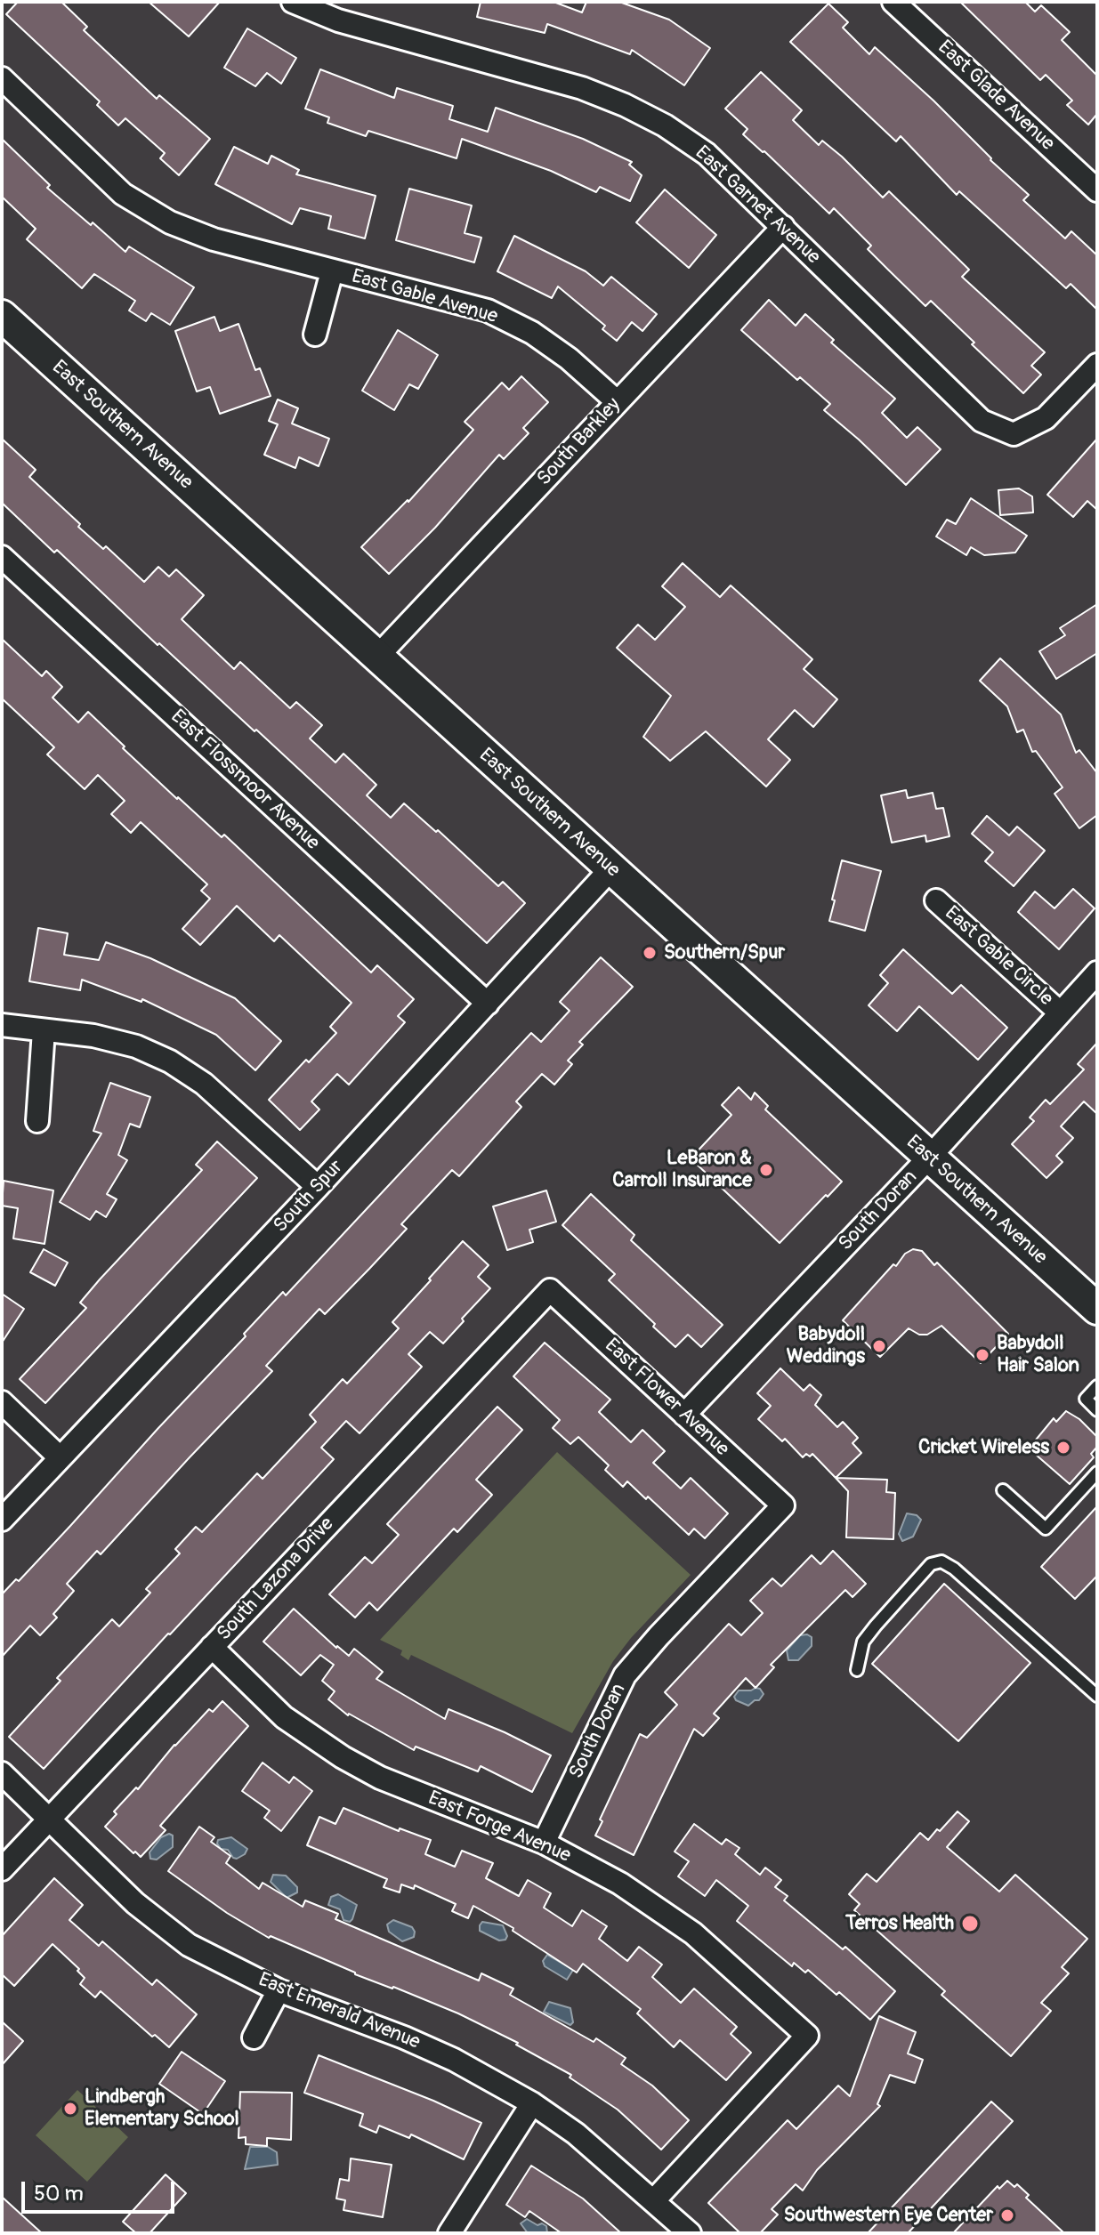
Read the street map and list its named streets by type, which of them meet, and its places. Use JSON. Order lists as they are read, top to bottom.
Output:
{
  "streets": {
    "main road": ["East Southern Avenue"],
    "street": [
      "East Glade Avenue",
      "East Garnet Avenue",
      "East Gable Avenue",
      "South Barkley",
      "East Flossmoor Avenue",
      "East Gable Circle",
      "South Spur",
      "South Doran",
      "East Flower Avenue",
      "South Lazona Drive",
      "East Forge Avenue",
      "East Emerald Avenue"
    ]
  },
  "crossings": [
    ["East Garnet Avenue", "South Barkley"],
    ["East Gable Avenue", "South Barkley"],
    ["East Southern Avenue", "South Barkley"],
    ["East Southern Avenue", "South Spur"],
    ["East Southern Avenue", "South Doran"],
    ["East Flossmoor Avenue", "South Spur"],
    ["East Gable Circle", "South Doran"],
    ["South Doran", "East Flower Avenue"],
    ["South Doran", "East Forge Avenue"],
    ["East Flower Avenue", "South Lazona Drive"],
    ["South Lazona Drive", "East Forge Avenue"],
    ["South Lazona Drive", "East Emerald Avenue"],
    ["East Forge Avenue", "East Emerald Avenue"]
  ],
  "places": [
    "Southern/Spur",
    "LeBaron & Carroll Insurance",
    "Babydoll Weddings",
    "Babydoll Hair Salon",
    "Cricket Wireless",
    "Terros Health",
    "Lindbergh Elementary School",
    "Southwestern Eye Center"
  ],
  "scale_bar": "50 m"
}
